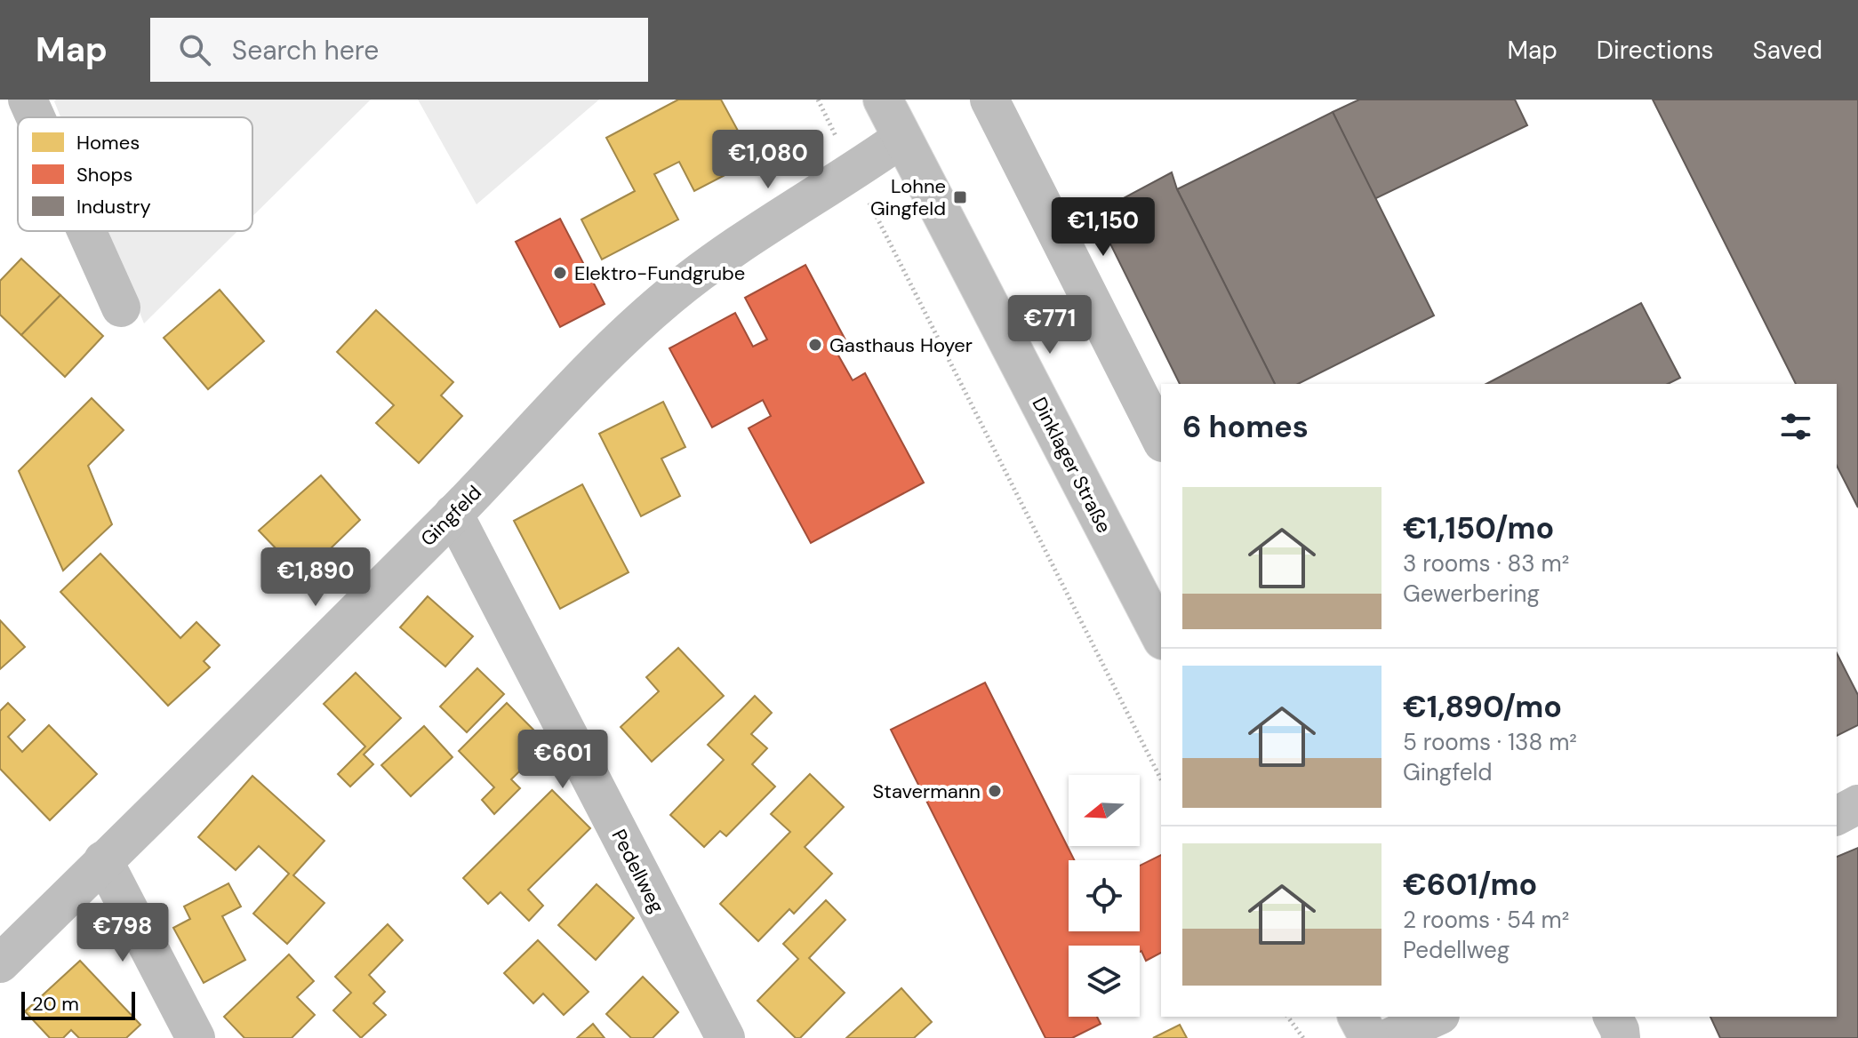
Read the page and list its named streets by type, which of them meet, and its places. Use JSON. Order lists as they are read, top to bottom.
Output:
{
  "streets": {
    "street": ["Dinklager Straße", "Gingfeld", "Pedellweg"]
  },
  "crossings": [
    ["Dinklager Straße", "Gingfeld"],
    ["Gingfeld", "Pedellweg"]
  ],
  "places": {
    "transit": ["Lohne Gingfeld"],
    "other": ["Elektro-Fundgrube", "Gasthaus Hoyer", "Stavermann"]
  },
  "legend": ["Homes", "Shops", "Industry"],
  "scale_bar": "20 m",
  "north": "left",
  "page": {
    "header": "Map",
    "search": "Search here",
    "nav": ["Map", "Directions", "Saved"],
    "price": [
      "€1,080",
      "€1,150",
      "€771",
      "€1,890",
      "€601",
      "€798"
    ],
    "heading": "6 homes",
    "list": [
      {
        "name": "€1,150/mo",
        "note": "3 rooms · 83 m² · Gewerbering"
      },
      {
        "name": "€1,890/mo",
        "note": "5 rooms · 138 m² · Gingfeld"
      },
      {
        "name": "€601/mo",
        "note": "2 rooms · 54 m² · Pedellweg"
      }
    ],
    "scale": "20 m"
  }
}
